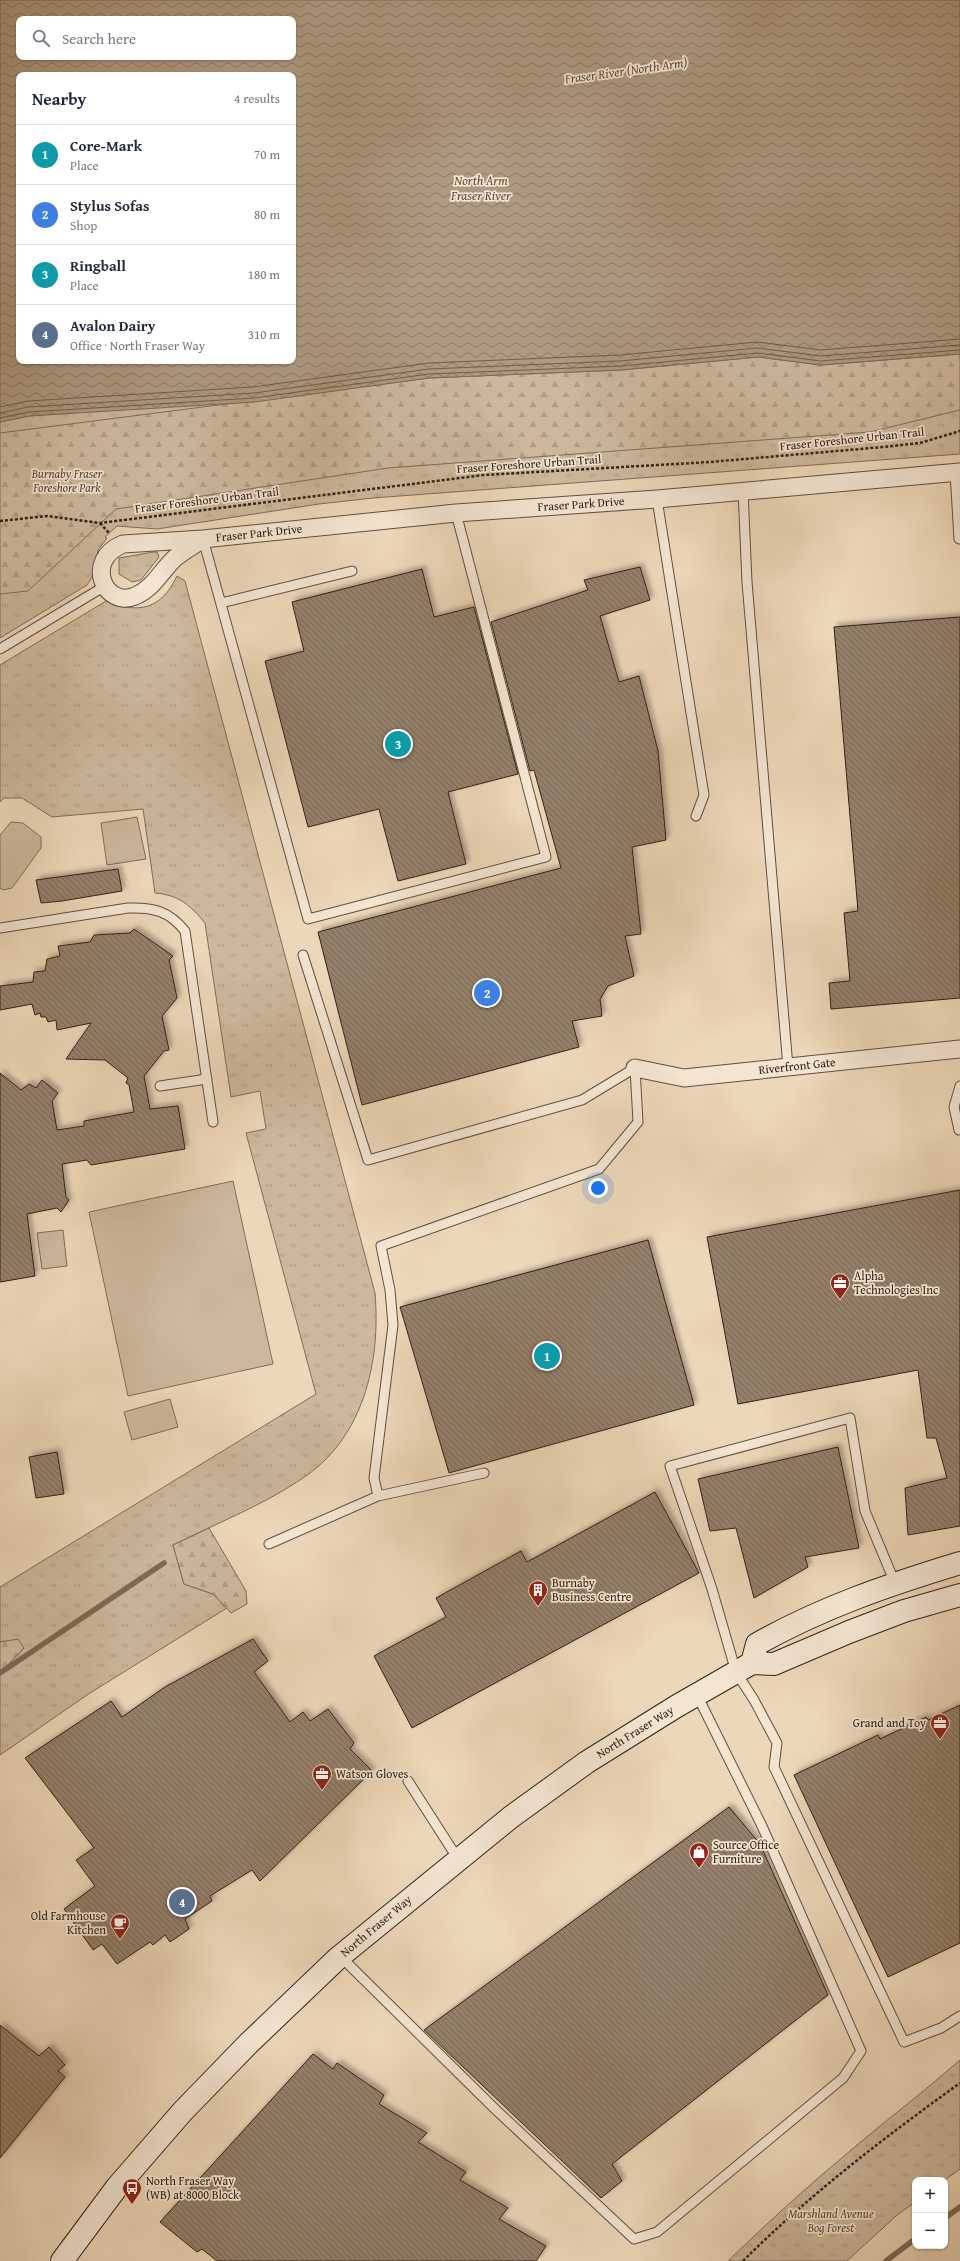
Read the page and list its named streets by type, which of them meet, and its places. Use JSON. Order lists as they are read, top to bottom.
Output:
{
  "streets": {
    "street": ["Fraser Park Drive", "Riverfront Gate", "North Fraser Way"],
    "path": ["Fraser Foreshore Urban Trail"]
  },
  "water": ["Fraser River (North Arm)", "North Arm Fraser River"],
  "parks": ["Burnaby Fraser Foreshore Park", "Marshland Avenue Bog Forest"],
  "places": {
    "office": ["Alpha Technologies Inc", "Grand and Toy", "Watson Gloves"],
    "building": ["Burnaby Business Centre"],
    "shop": ["Source Office Furniture"],
    "cafe": ["Old Farmhouse Kitchen"],
    "bus stop": ["North Fraser Way (WB) at 8000 Block"]
  },
  "page": {
    "search": "Search here",
    "heading": ["Nearby", "4 results"],
    "list": [
      {
        "mark": "1",
        "name": "Core-Mark",
        "note": "Place",
        "value": "70 m"
      },
      {
        "mark": "2",
        "name": "Stylus Sofas",
        "note": "Shop",
        "value": "80 m"
      },
      {
        "mark": "3",
        "name": "Ringball",
        "note": "Place",
        "value": "180 m"
      },
      {
        "mark": "4",
        "name": "Avalon Dairy",
        "note": "Office · North Fraser Way",
        "value": "310 m"
      }
    ],
    "pins": [
      "3",
      "2",
      "1",
      "4"
    ],
    "map_buttons": ["+", "−"]
  }
}
